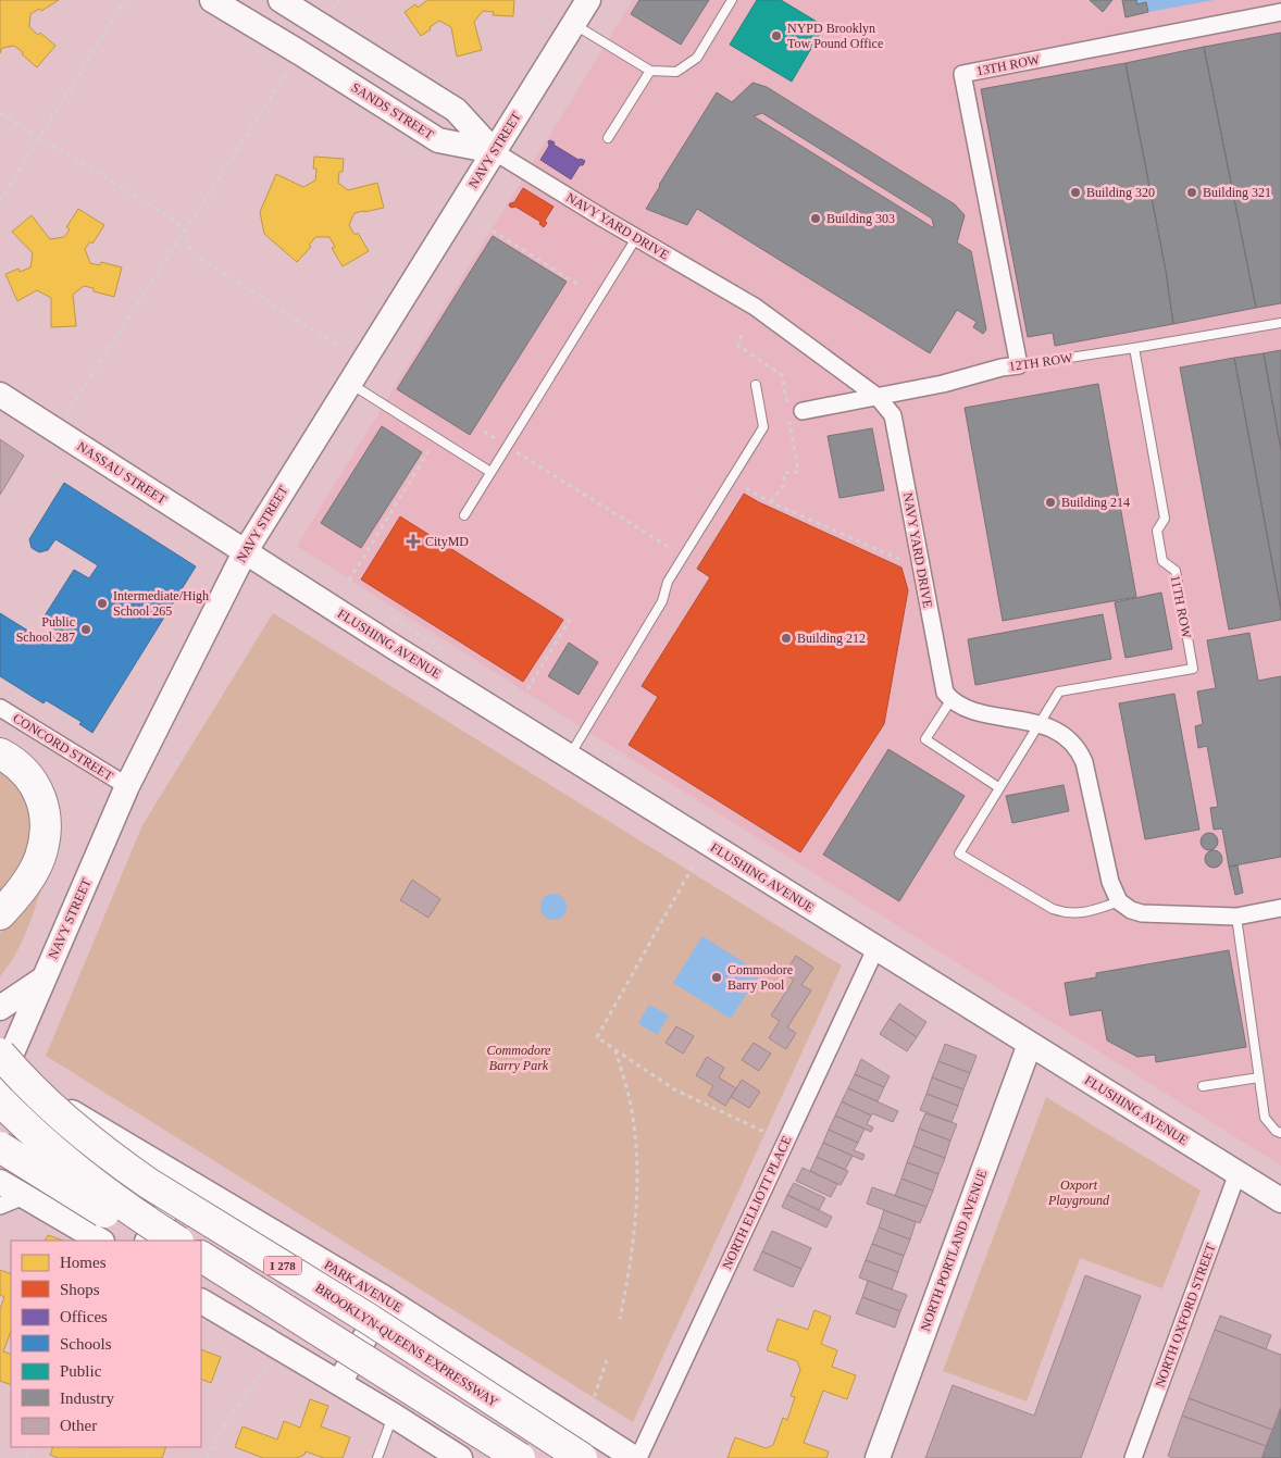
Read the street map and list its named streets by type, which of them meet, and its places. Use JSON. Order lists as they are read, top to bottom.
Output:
{
  "streets": {
    "highway": ["I 278", "BROOKLYN-QUEENS EXPRESSWAY"],
    "main road": [
      "SANDS STREET",
      "NAVY STREET",
      "NASSAU STREET",
      "FLUSHING AVENUE",
      "NORTH PORTLAND AVENUE",
      "PARK AVENUE"
    ],
    "street": [
      "13TH ROW",
      "NAVY YARD DRIVE",
      "12TH ROW",
      "CONCORD STREET",
      "NORTH ELLIOTT PLACE",
      "NORTH OXFORD STREET"
    ],
    "lane": ["11TH ROW"]
  },
  "crossings": [
    ["13TH ROW", "12TH ROW"],
    ["SANDS STREET", "NAVY STREET"],
    ["SANDS STREET", "NAVY YARD DRIVE"],
    ["NAVY STREET", "NAVY YARD DRIVE"],
    ["NAVY STREET", "NASSAU STREET"],
    ["NAVY STREET", "FLUSHING AVENUE"],
    ["NAVY STREET", "CONCORD STREET"],
    ["NAVY STREET", "PARK AVENUE"],
    ["NAVY STREET", "BROOKLYN-QUEENS EXPRESSWAY"],
    ["NAVY YARD DRIVE", "12TH ROW"],
    ["12TH ROW", "11TH ROW"],
    ["NASSAU STREET", "FLUSHING AVENUE"],
    ["FLUSHING AVENUE", "NORTH ELLIOTT PLACE"],
    ["FLUSHING AVENUE", "NORTH PORTLAND AVENUE"],
    ["FLUSHING AVENUE", "NORTH OXFORD STREET"],
    ["PARK AVENUE", "BROOKLYN-QUEENS EXPRESSWAY"]
  ],
  "parks": ["Commodore Barry Park", "Oxport Playground"],
  "places": {
    "other": [
      "NYPD Brooklyn Tow Pound Office",
      "Building 320",
      "Building 321",
      "Building 303",
      "Building 214",
      "Intermediate/High School 265",
      "Public School 287",
      "Building 212",
      "Commodore Barry Pool"
    ],
    "health": ["CityMD"]
  },
  "legend": [
    "Homes",
    "Shops",
    "Offices",
    "Schools",
    "Public",
    "Industry",
    "Other"
  ]
}
